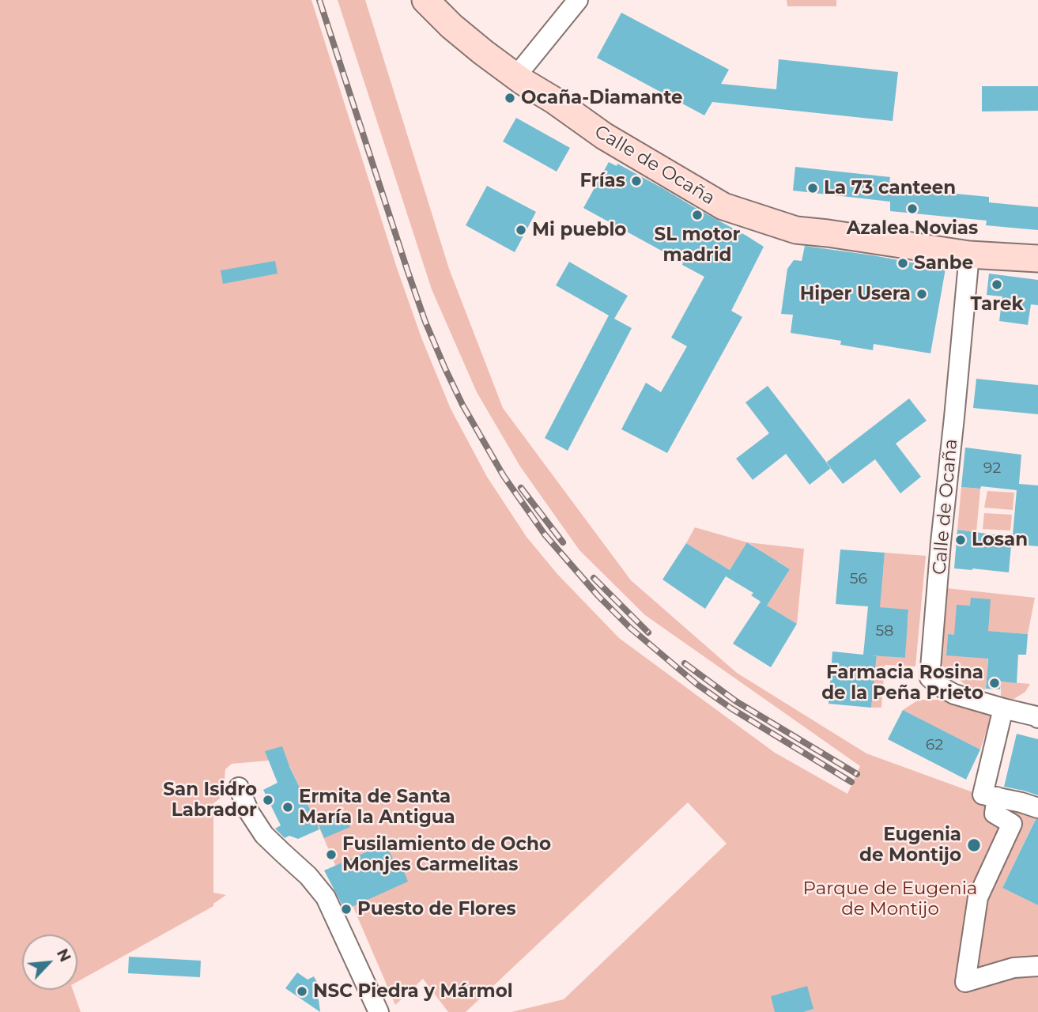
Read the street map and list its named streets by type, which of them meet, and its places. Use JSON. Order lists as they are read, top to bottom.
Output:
{
  "streets": {
    "street": ["Calle de Ocaña"]
  },
  "parks": ["Parque de Eugenia de Montijo"],
  "places": [
    "Ocaña-Diamante",
    "Frías",
    "La 73 canteen",
    "Azalea Novias",
    "SL motor madrid",
    "Mi pueblo",
    "Sanbe",
    "Tarek",
    "Hiper Usera",
    "Losan",
    "Farmacia Rosina de la Peña Prieto",
    "San Isidro Labrador",
    "Ermita de Santa María la Antigua",
    "Eugenia de Montijo",
    "Fusilamiento de Ocho Monjes Carmelitas",
    "Puesto de Flores",
    "NSC Piedra y Mármol"
  ],
  "house_numbers": [
    "92",
    "56",
    "58",
    "62"
  ],
  "north": "top right"
}
